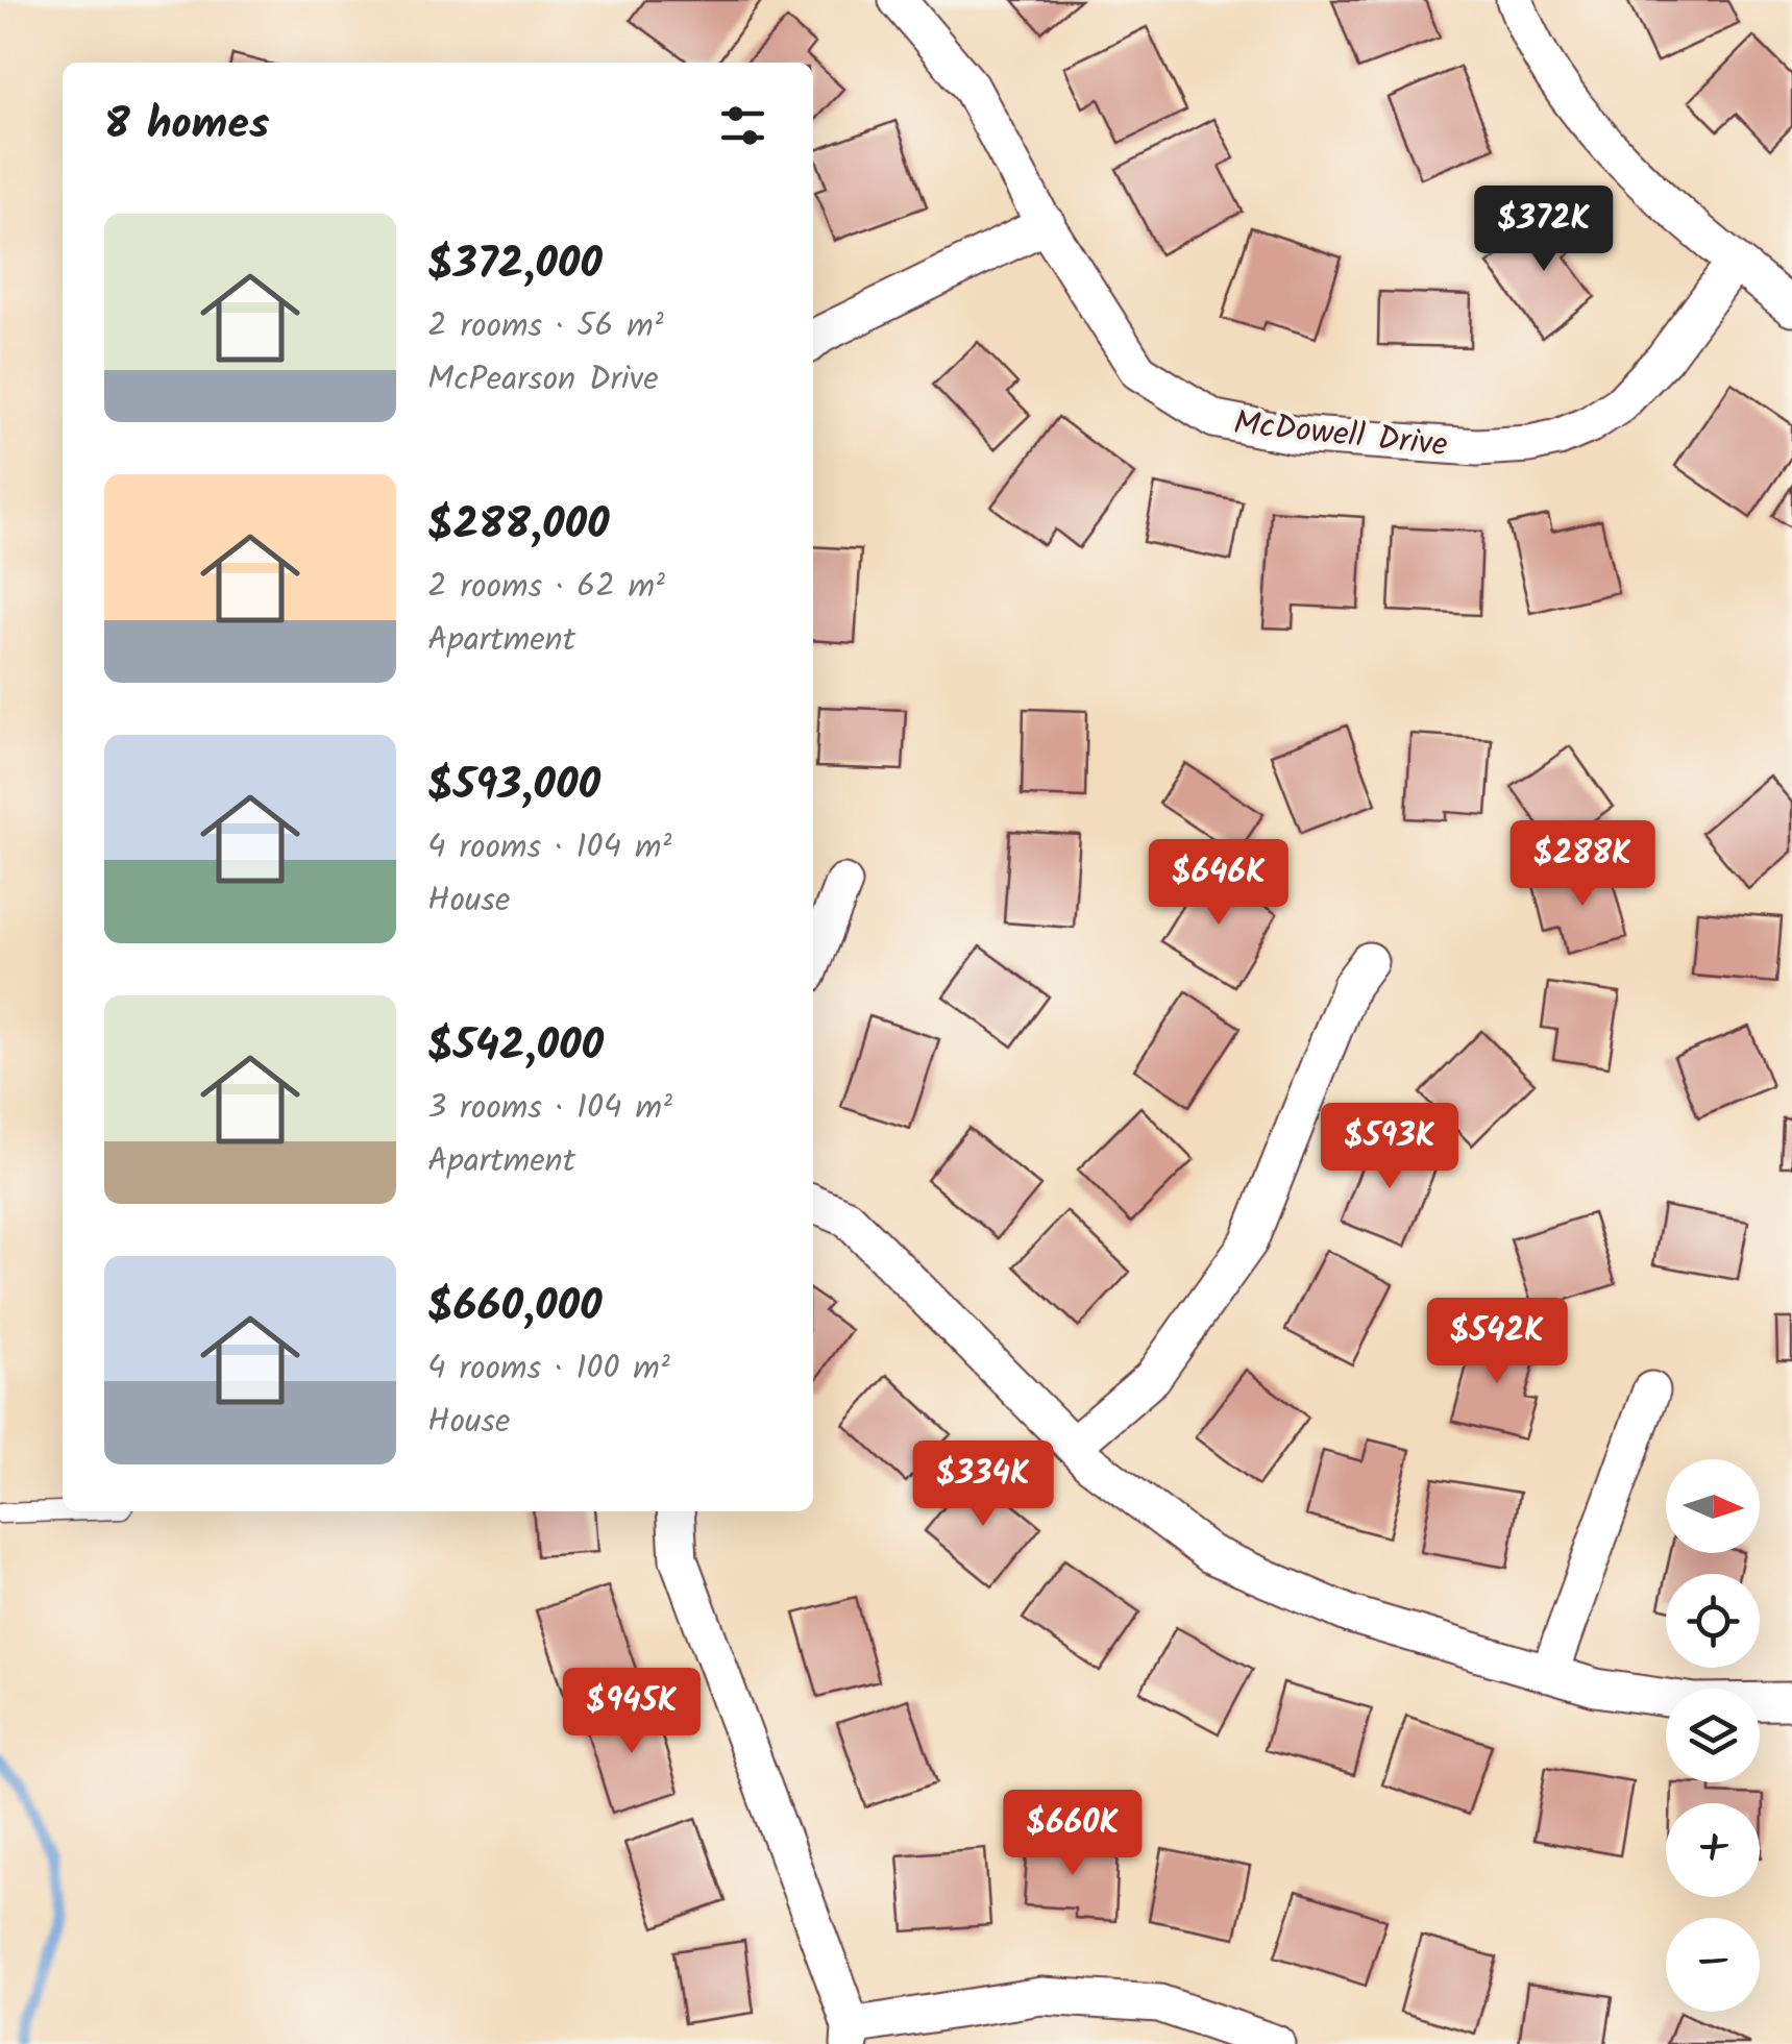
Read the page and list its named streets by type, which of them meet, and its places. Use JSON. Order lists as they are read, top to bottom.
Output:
{
  "streets": {
    "street": ["McDowell Drive"]
  },
  "north": "right",
  "page": {
    "heading": "8 homes",
    "price": [
      "$372K",
      "$288K",
      "$646K",
      "$593K",
      "$542K",
      "$334K",
      "$945K",
      "$660K"
    ],
    "list": [
      {
        "name": "$372,000",
        "note": "2 rooms · 56 m² · McPearson Drive"
      },
      {
        "name": "$288,000",
        "note": "2 rooms · 62 m² · Apartment"
      },
      {
        "name": "$593,000",
        "note": "4 rooms · 104 m² · House"
      },
      {
        "name": "$542,000",
        "note": "3 rooms · 104 m² · Apartment"
      },
      {
        "name": "$660,000",
        "note": "4 rooms · 100 m² · House"
      }
    ],
    "map_buttons": ["+", "−"]
  }
}
